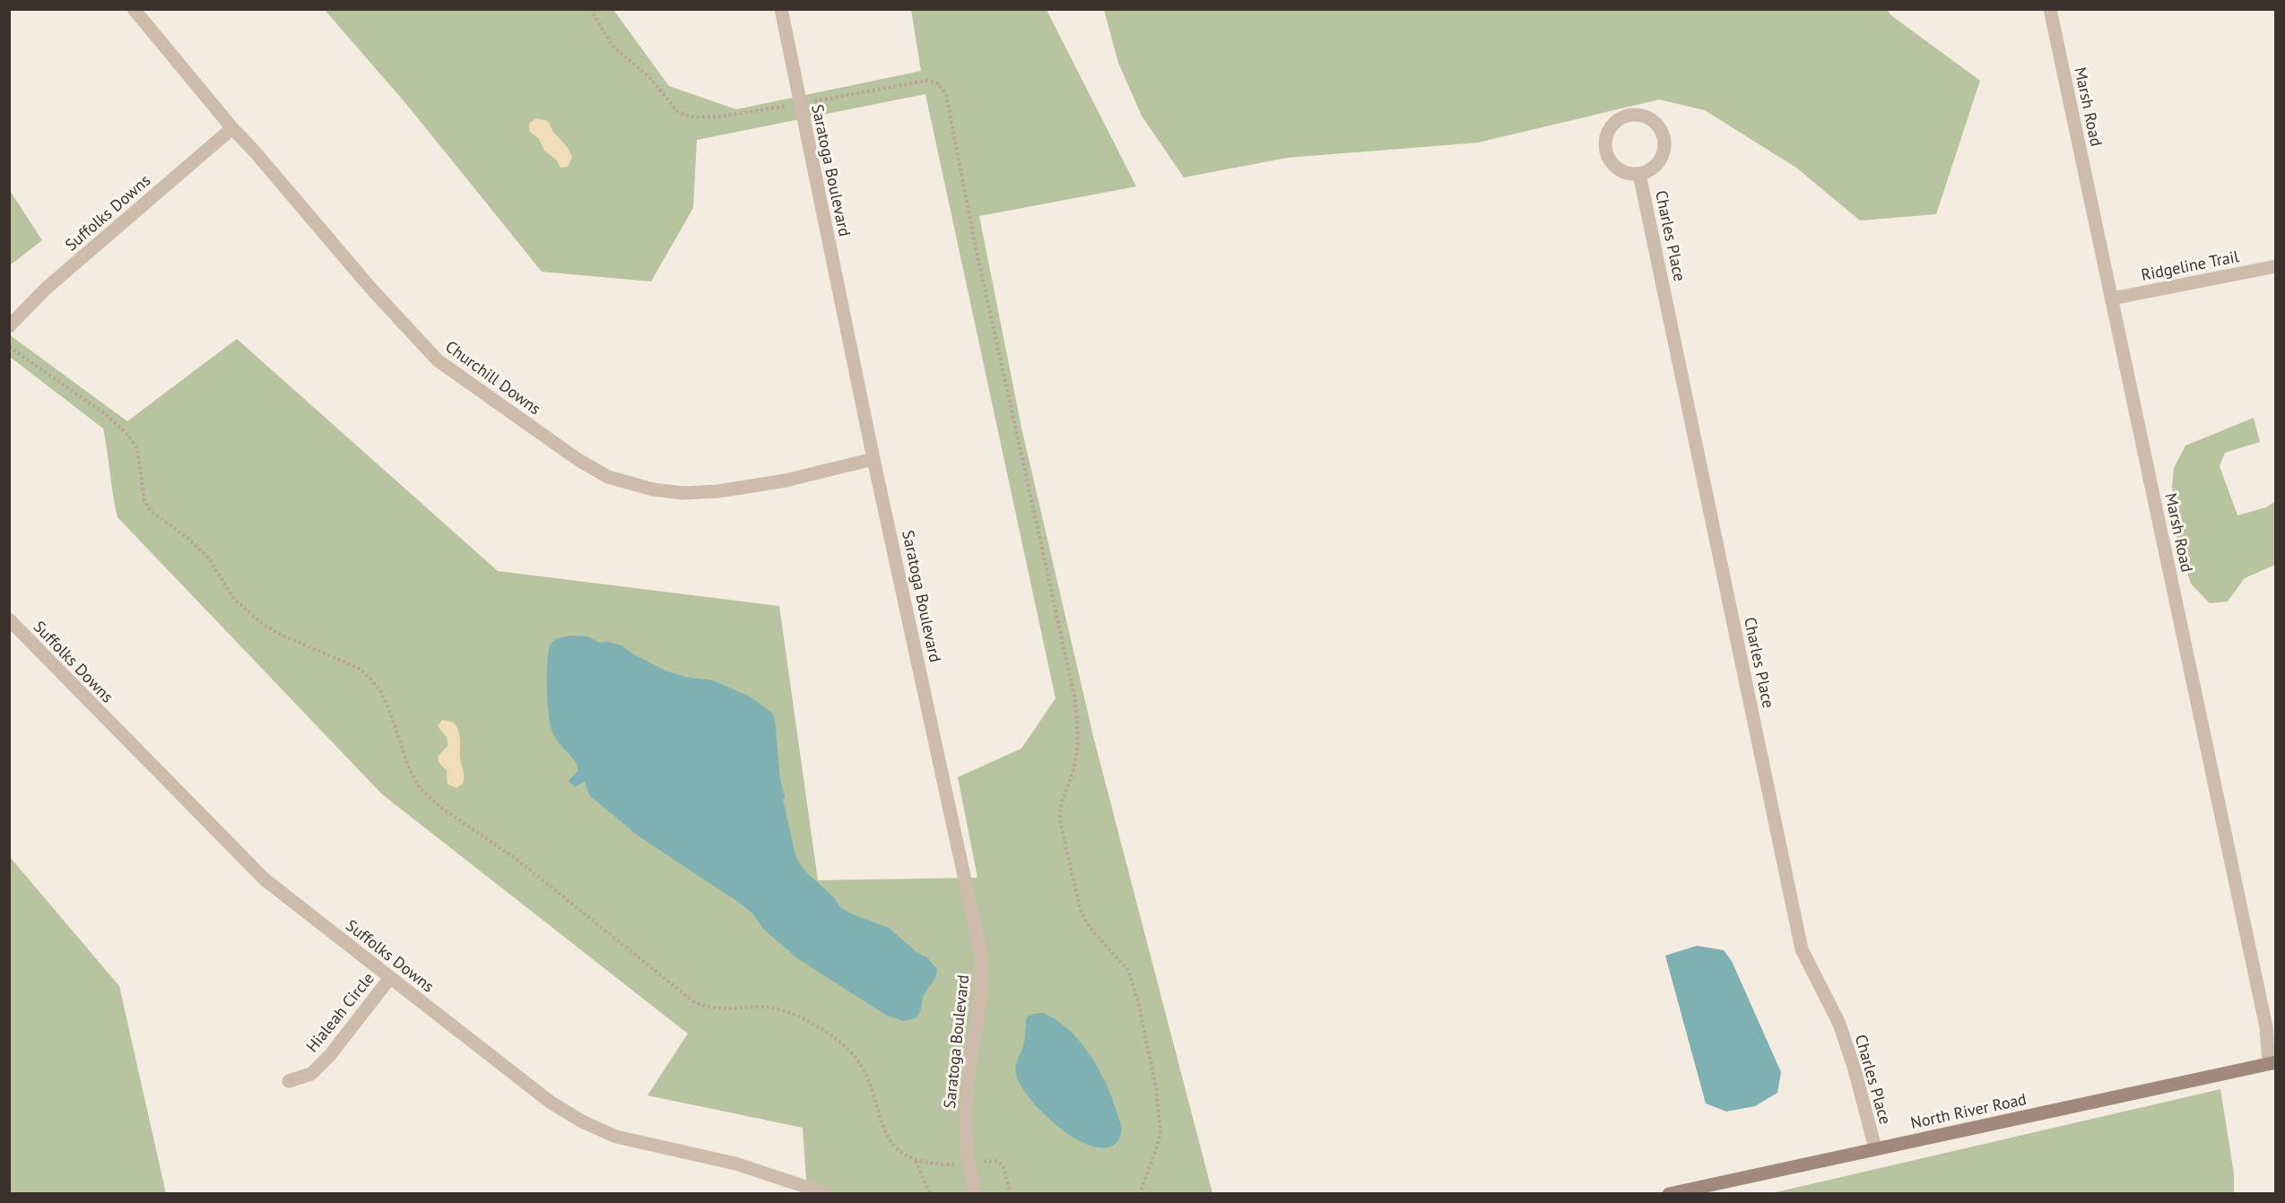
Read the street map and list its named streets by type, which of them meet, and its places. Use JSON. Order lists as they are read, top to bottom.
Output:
{
  "streets": {
    "street": [
      "Marsh Road",
      "Saratoga Boulevard",
      "Suffolks Downs",
      "Charles Place",
      "Ridgeline Trail",
      "Churchill Downs",
      "Hialeah Circle",
      "North River Road"
    ]
  },
  "crossings": [
    ["Marsh Road", "Ridgeline Trail"],
    ["Marsh Road", "North River Road"],
    ["Saratoga Boulevard", "Churchill Downs"],
    ["Suffolks Downs", "Churchill Downs"],
    ["Suffolks Downs", "Hialeah Circle"],
    ["Charles Place", "North River Road"]
  ]
}
